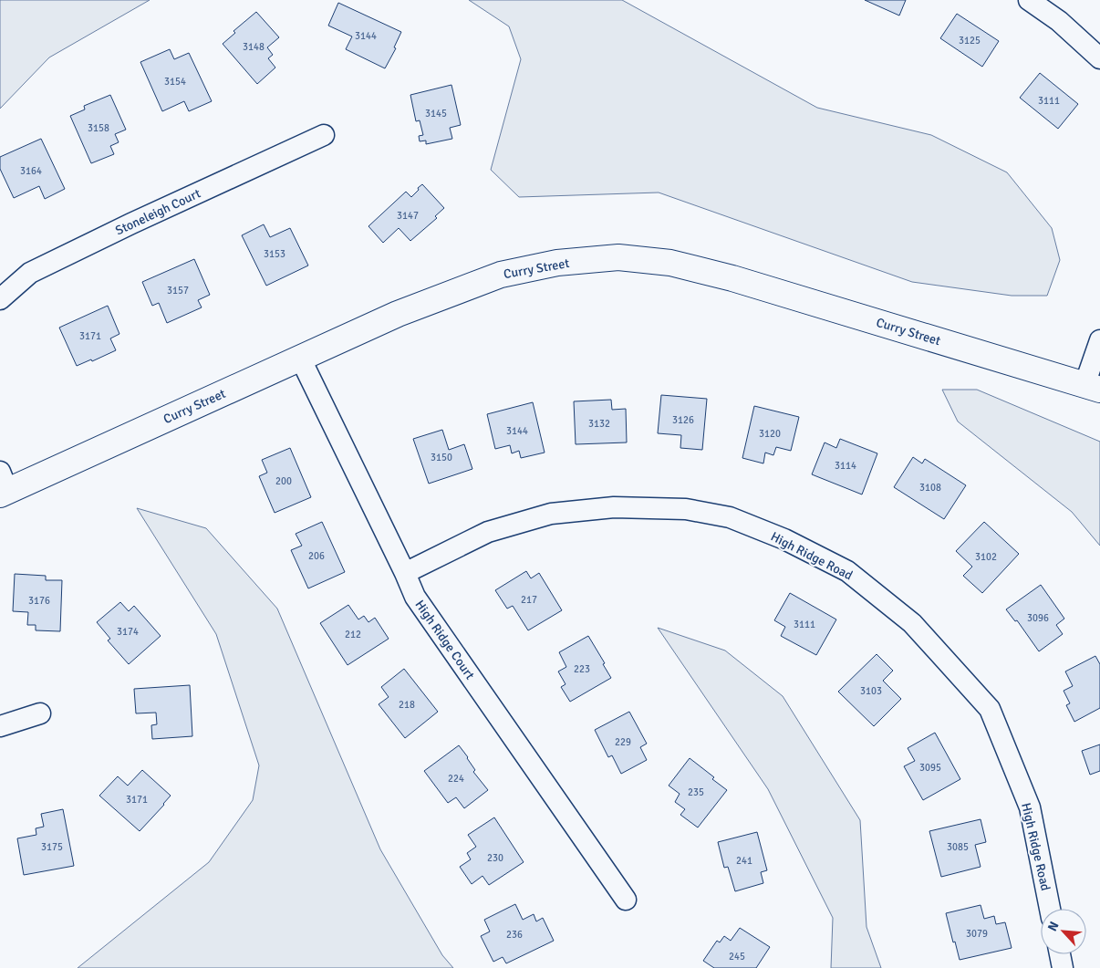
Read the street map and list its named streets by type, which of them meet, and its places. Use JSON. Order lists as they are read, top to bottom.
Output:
{
  "streets": {
    "street": [
      "Stoneleigh Court",
      "Curry Street",
      "High Ridge Road",
      "High Ridge Court"
    ]
  },
  "crossings": [
    ["Curry Street", "High Ridge Court"],
    ["High Ridge Road", "High Ridge Court"]
  ],
  "house_numbers": [
    "3144",
    "3125",
    "3148",
    "3154",
    "3111",
    "3145",
    "3158",
    "3164",
    "3147",
    "3153",
    "3157",
    "3171",
    "3126",
    "3132",
    "3144",
    "3120",
    "3150",
    "3114",
    "200",
    "3108",
    "206",
    "3102",
    "217",
    "3176",
    "3096",
    "3111",
    "3174",
    "212",
    "223",
    "3103",
    "218",
    "229",
    "3095",
    "224",
    "235",
    "3171",
    "3175",
    "3085",
    "230",
    "241",
    "3079",
    "236",
    "245"
  ],
  "north": "top left"
}
